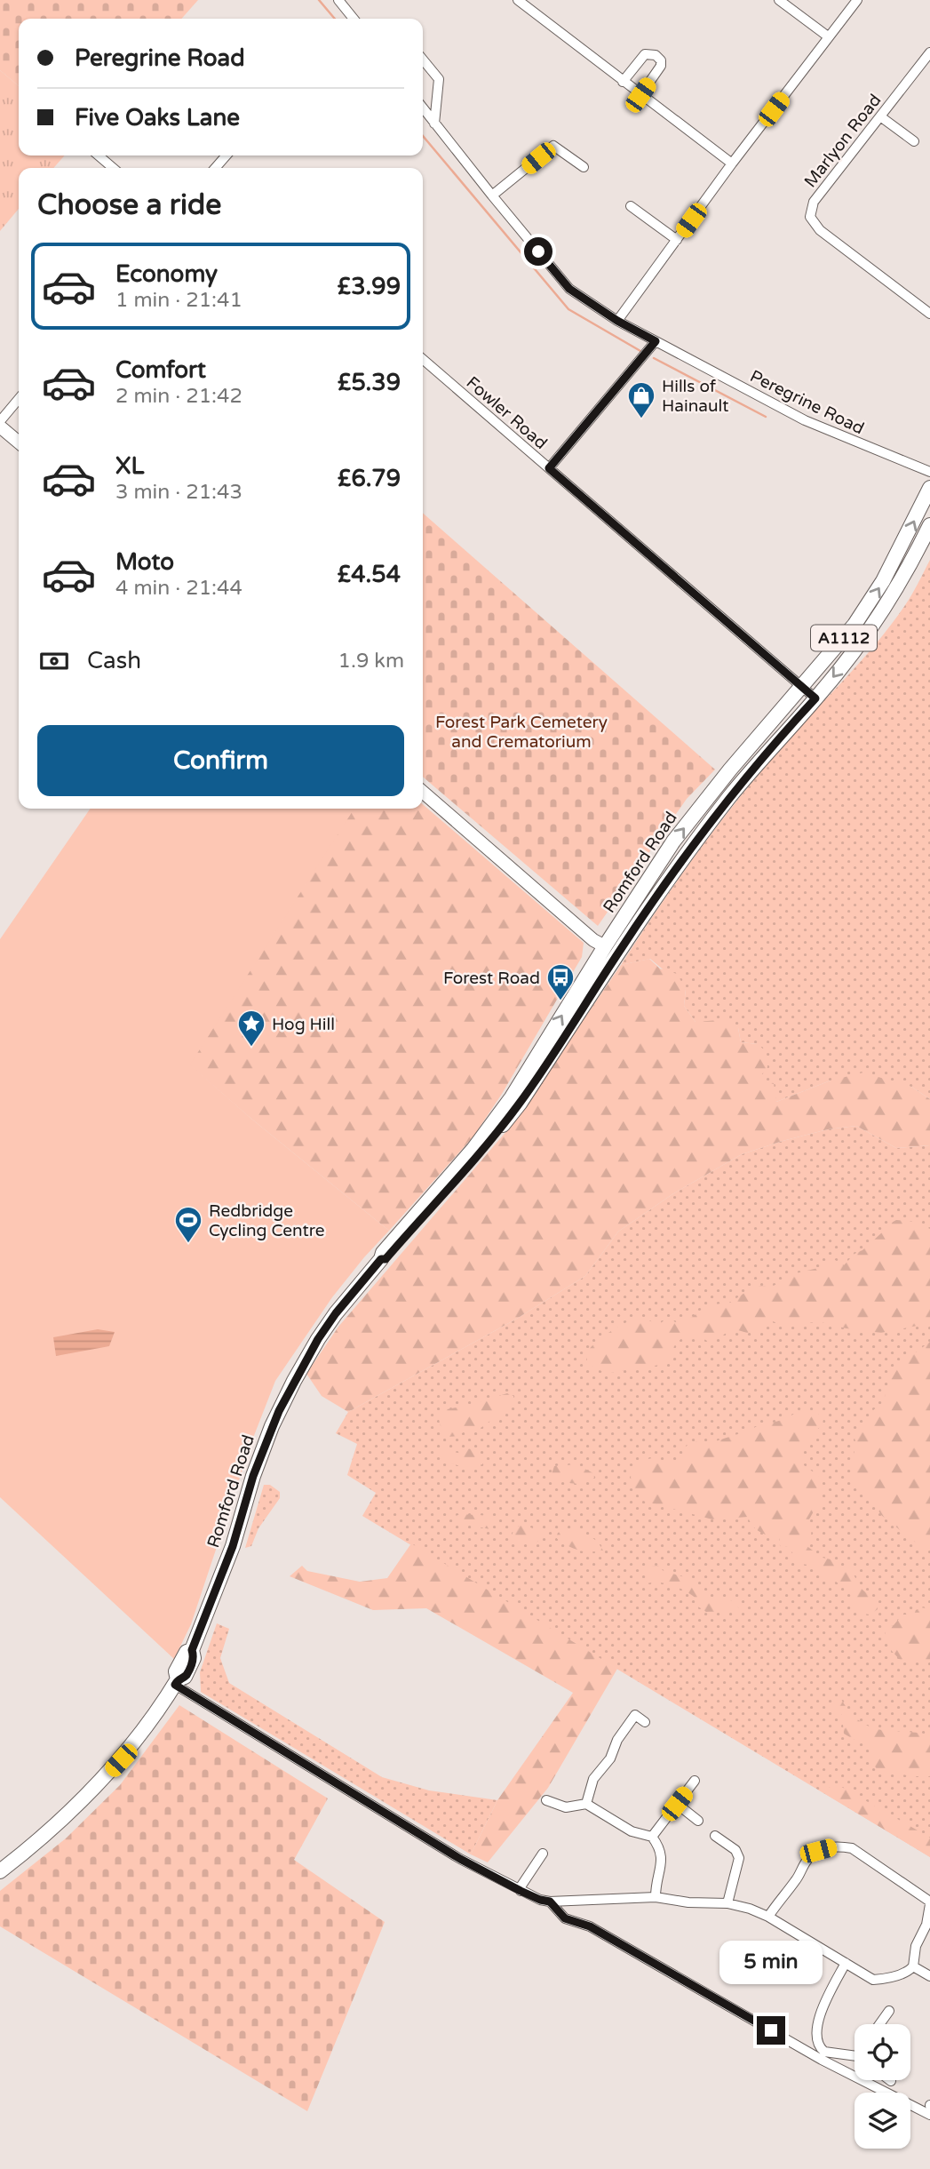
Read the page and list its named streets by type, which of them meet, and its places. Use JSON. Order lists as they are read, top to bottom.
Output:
{
  "streets": {
    "main road": ["A1112", "Romford Road"],
    "street": ["Marlyon Road", "Peregrine Road", "Fowler Road"]
  },
  "crossings": [
    ["Fowler Road", "Romford Road"]
  ],
  "parks": ["Forest Park Cemetery and Crematorium"],
  "places": {
    "shop": ["Hills of Hainault"],
    "bus stop": ["Forest Road"],
    "place": ["Hog Hill"],
    "sports": ["Redbridge Cycling Centre"]
  },
  "page": {
    "banner": ["Peregrine Road", "Five Oaks Lane"],
    "heading": "Choose a ride",
    "list": [
      {
        "name": "Economy",
        "note": "1 min · 21:41",
        "value": "£3.99"
      },
      {
        "name": "Comfort",
        "note": "2 min · 21:42",
        "value": "£5.39"
      },
      {
        "name": "XL",
        "note": "3 min · 21:43",
        "value": "£6.79"
      },
      {
        "name": "Moto",
        "note": "4 min · 21:44",
        "value": "£4.54"
      }
    ],
    "pay": ["Cash", "1.9 km"],
    "buttons": "Confirm",
    "bubble": "5 min"
  }
}
